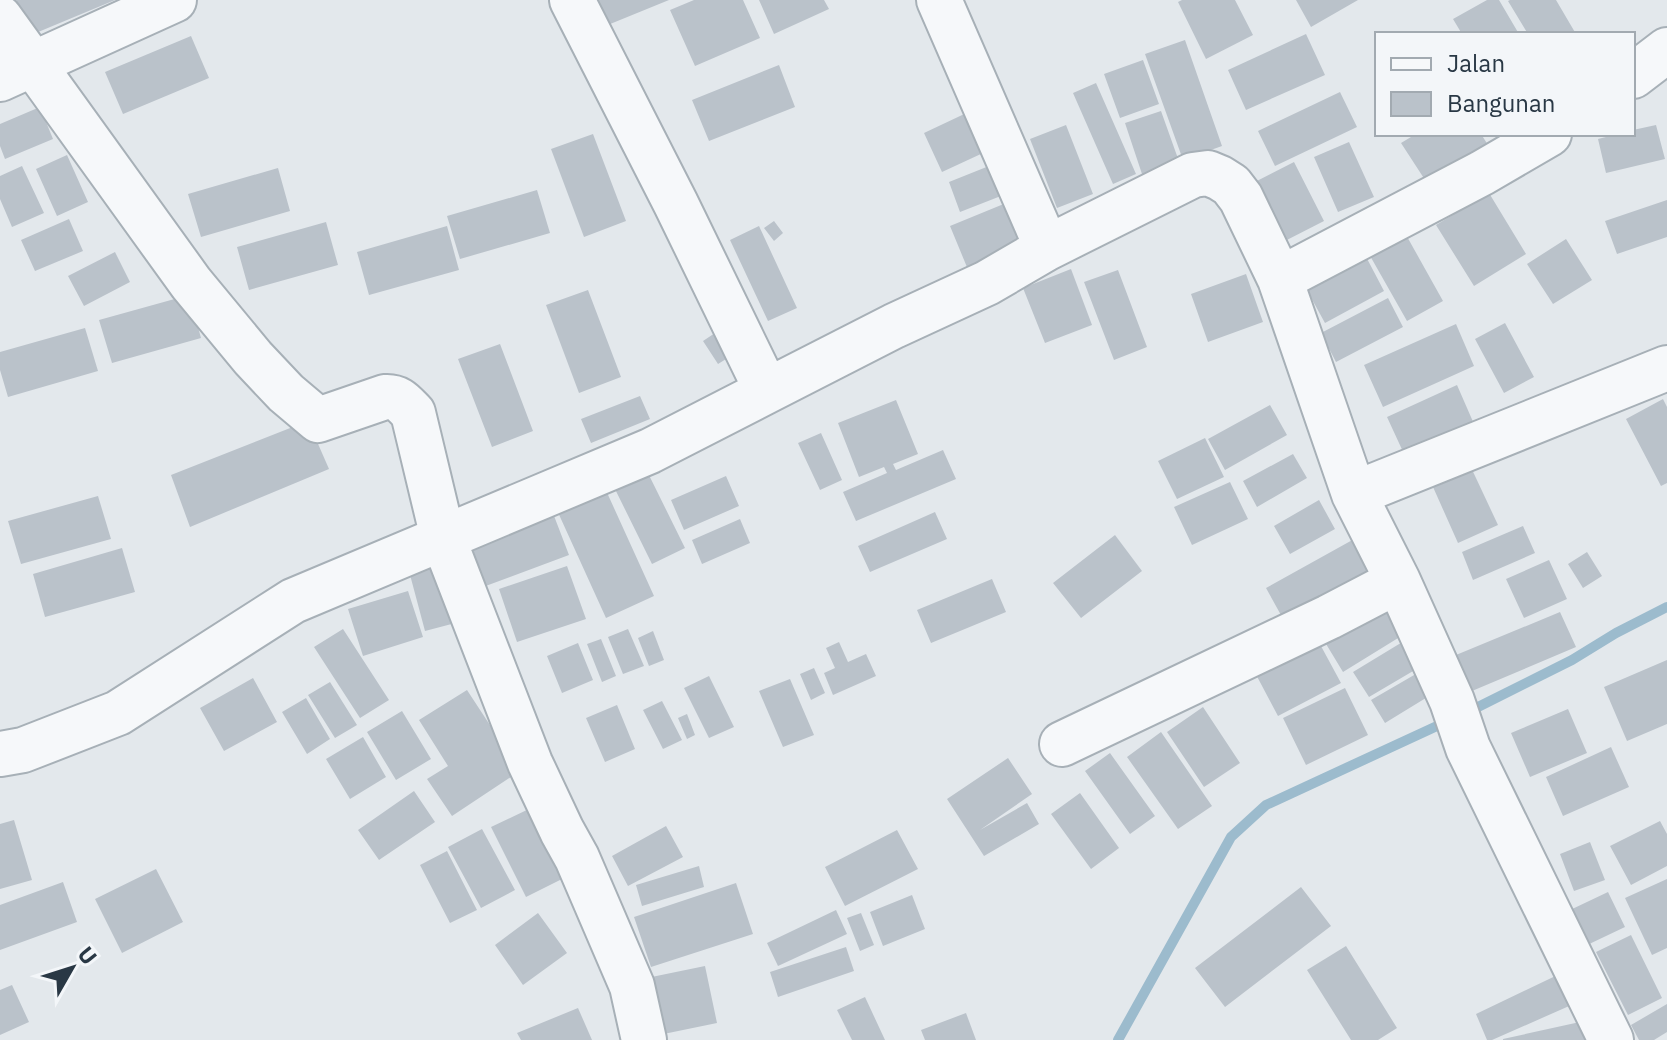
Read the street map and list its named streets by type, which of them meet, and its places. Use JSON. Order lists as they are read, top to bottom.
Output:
{
  "legend": ["Jalan", "Bangunan"],
  "north": "top right"
}
